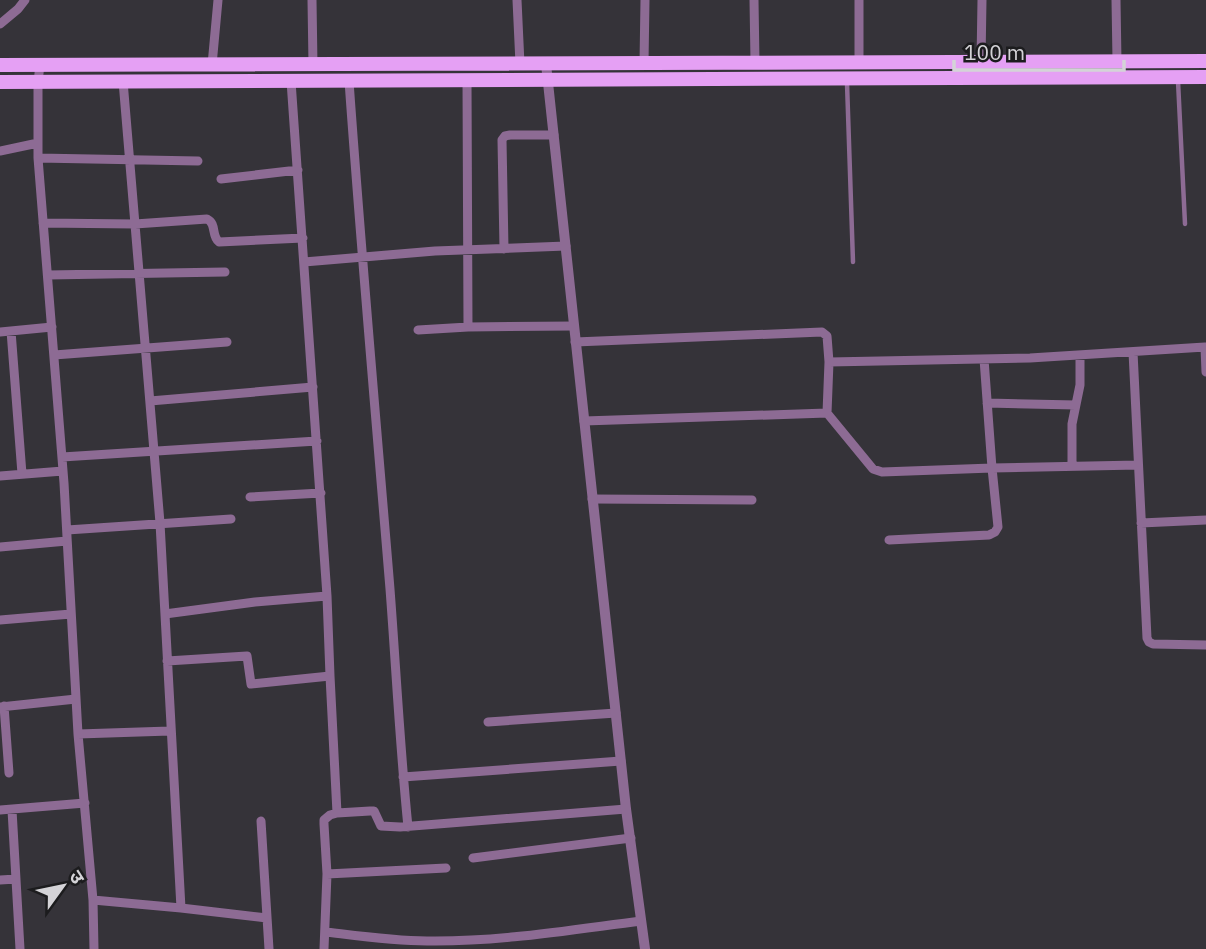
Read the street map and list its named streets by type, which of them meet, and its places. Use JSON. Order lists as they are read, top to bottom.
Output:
{
  "scale_bar": "100 m",
  "north": "top right"
}
